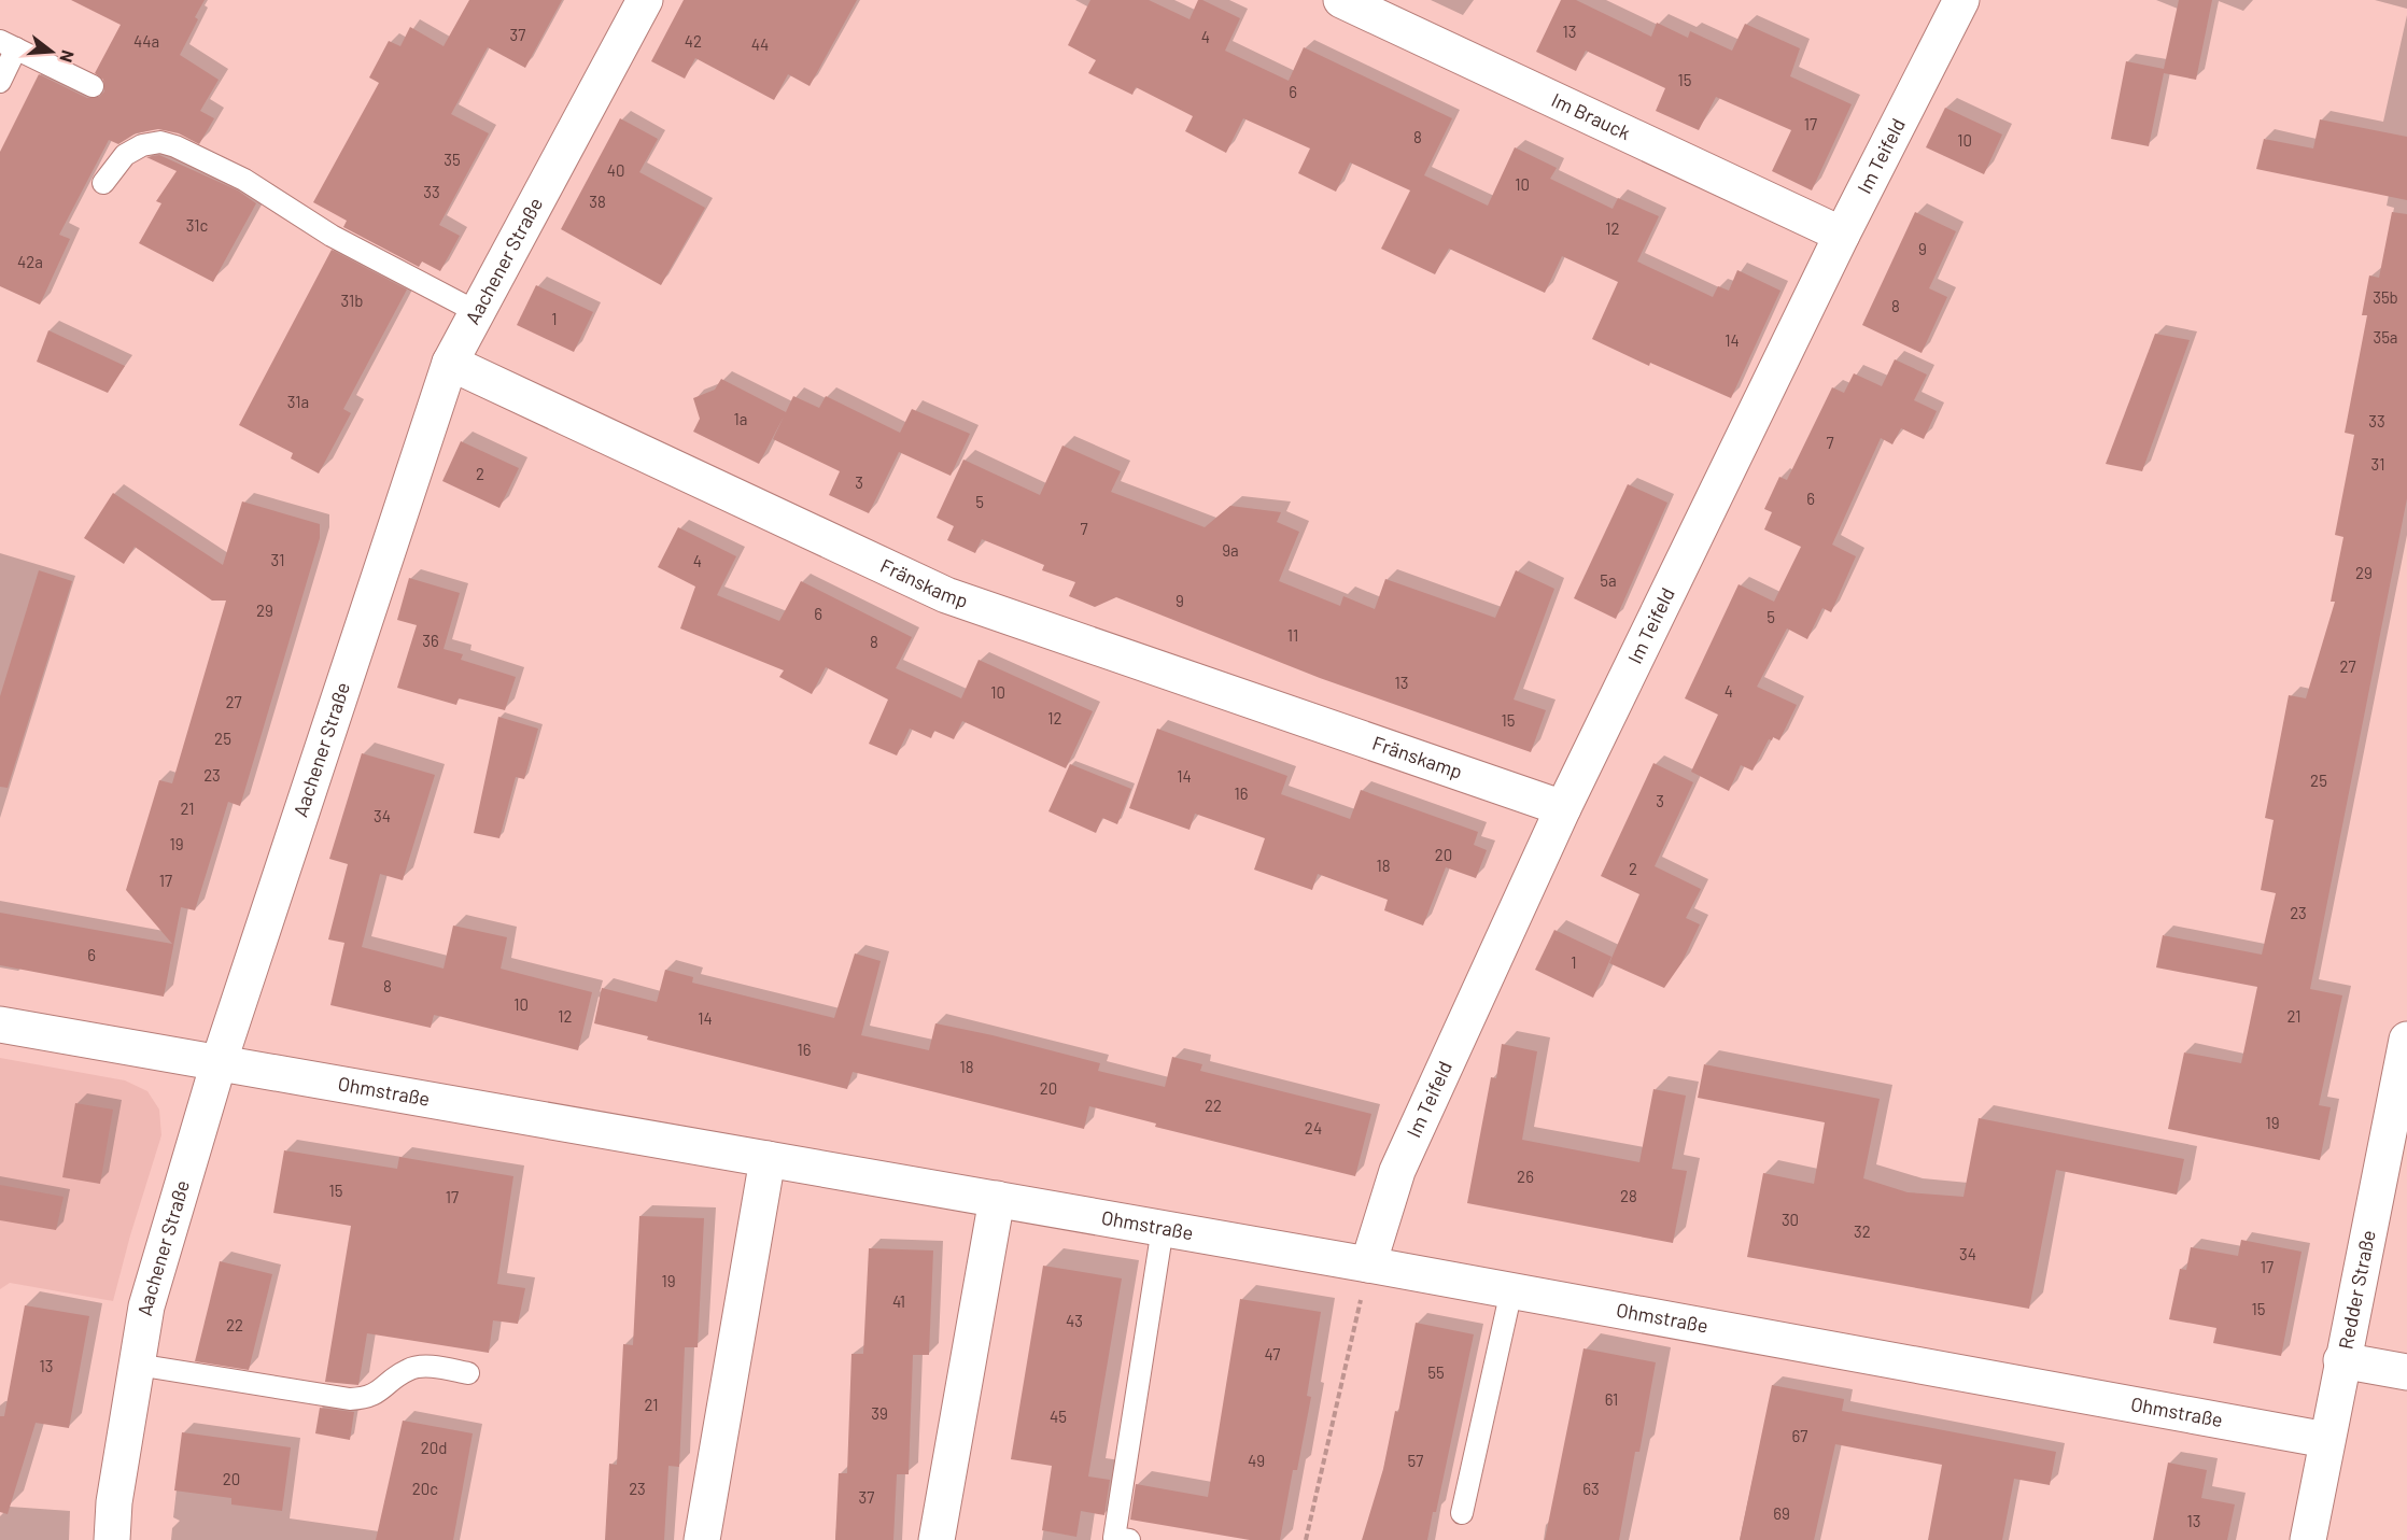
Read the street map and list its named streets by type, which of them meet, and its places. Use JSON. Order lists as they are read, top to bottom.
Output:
{
  "streets": {
    "street": [
      "Im Brauck",
      "Im Teifeld",
      "Aachener Straße",
      "Fränskamp",
      "Ohmstraße",
      "Redder Straße"
    ]
  },
  "crossings": [
    ["Im Brauck", "Im Teifeld"],
    ["Im Teifeld", "Fränskamp"],
    ["Im Teifeld", "Ohmstraße"],
    ["Aachener Straße", "Fränskamp"],
    ["Aachener Straße", "Ohmstraße"],
    ["Ohmstraße", "Redder Straße"]
  ],
  "house_numbers": [
    "13",
    "37",
    "4",
    "44a",
    "42",
    "44",
    "15",
    "6",
    "17",
    "8",
    "10",
    "35",
    "40",
    "10",
    "33",
    "38",
    "31c",
    "12",
    "9",
    "42a",
    "35b",
    "31b",
    "8",
    "1",
    "35a",
    "14",
    "31a",
    "1a",
    "33",
    "7",
    "31",
    "2",
    "3",
    "6",
    "5",
    "7",
    "9a",
    "31",
    "4",
    "29",
    "5a",
    "9",
    "29",
    "6",
    "5",
    "11",
    "36",
    "8",
    "27",
    "13",
    "4",
    "10",
    "27",
    "12",
    "15",
    "25",
    "23",
    "14",
    "25",
    "16",
    "3",
    "21",
    "34",
    "19",
    "20",
    "18",
    "2",
    "17",
    "23",
    "6",
    "1",
    "8",
    "10",
    "12",
    "21",
    "14",
    "16",
    "18",
    "20",
    "22",
    "19",
    "24",
    "26",
    "15",
    "28",
    "17",
    "30",
    "32",
    "34",
    "17",
    "19",
    "41",
    "15",
    "43",
    "22",
    "47",
    "13",
    "55",
    "61",
    "21",
    "39",
    "45",
    "67",
    "20d",
    "49",
    "57",
    "20",
    "20c",
    "23",
    "63",
    "37",
    "69",
    "13"
  ],
  "north": "right"
}
